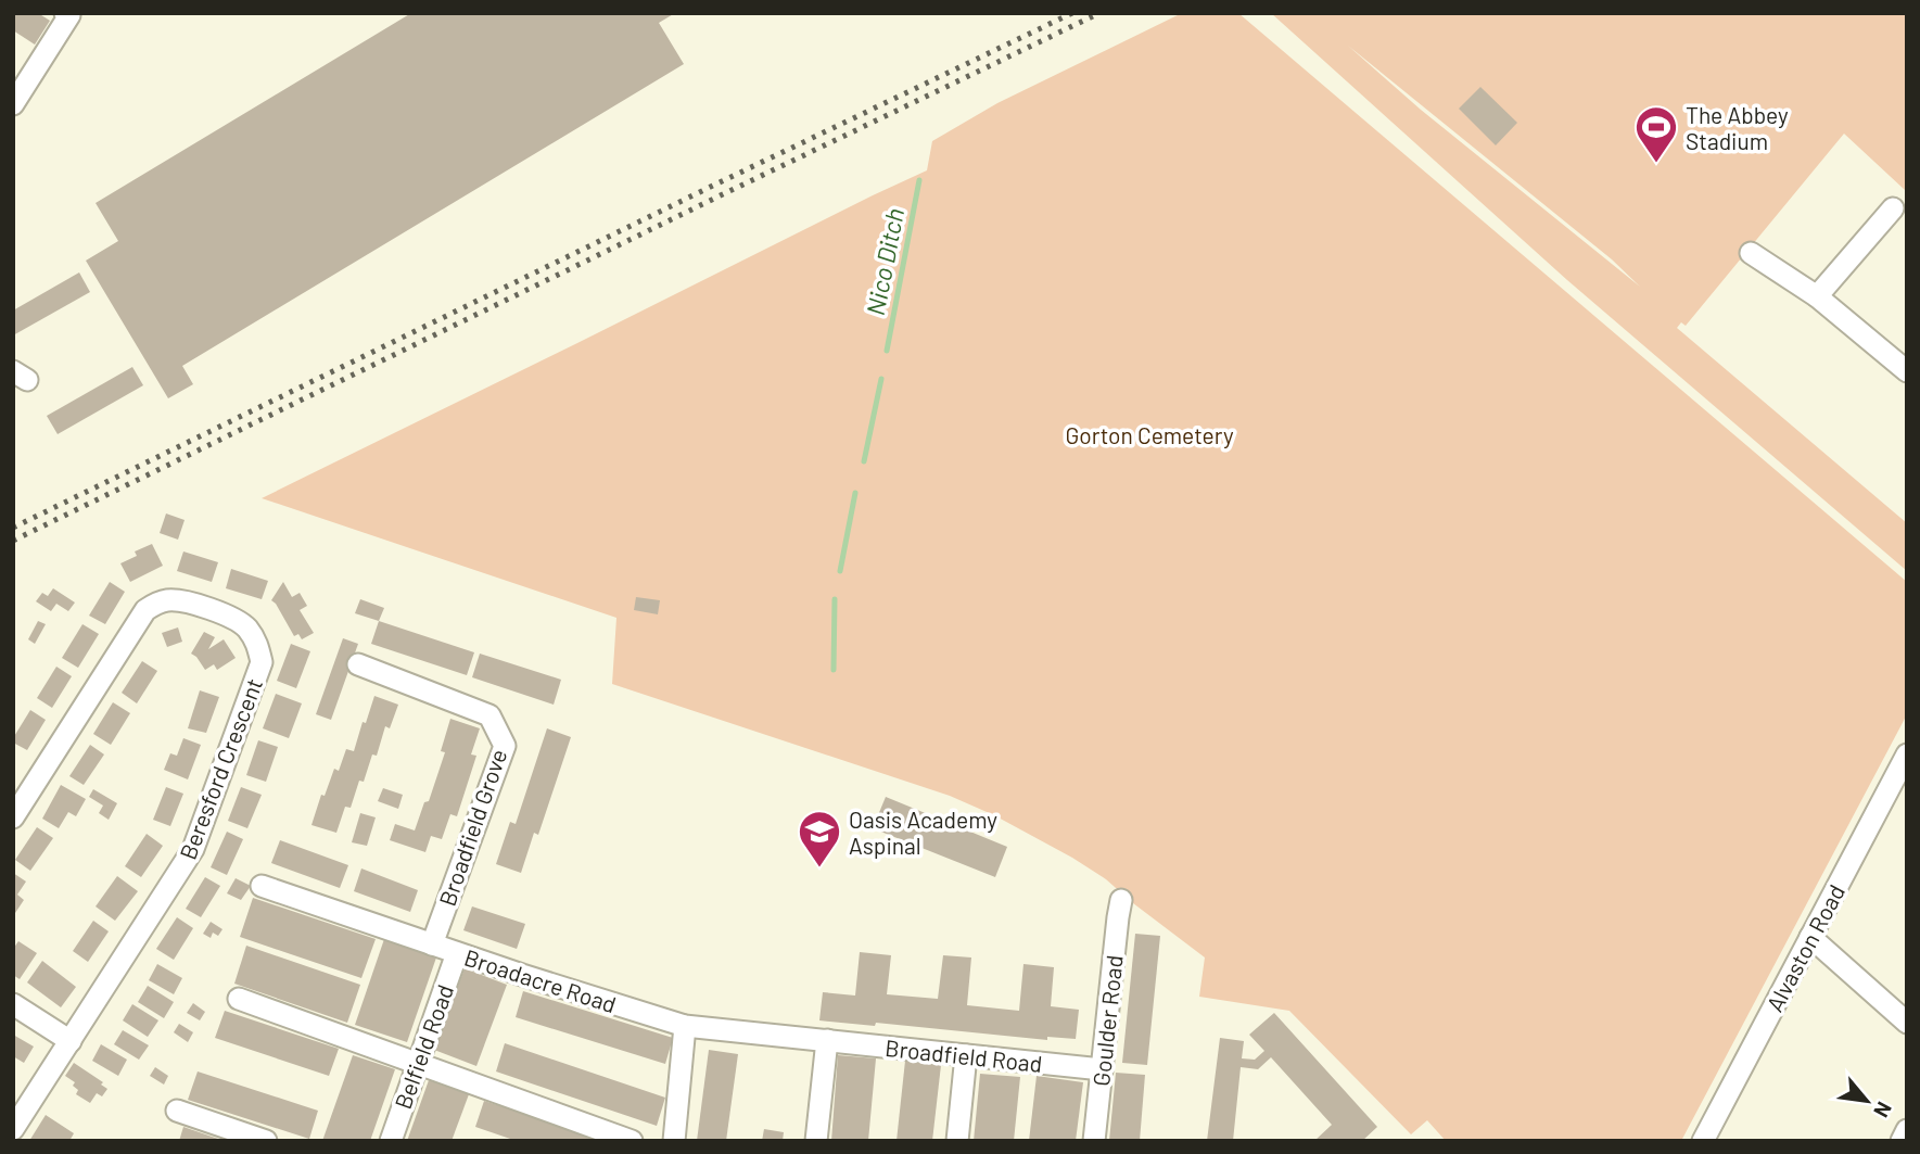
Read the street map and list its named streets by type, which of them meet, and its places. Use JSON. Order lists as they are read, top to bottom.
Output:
{
  "streets": {
    "street": [
      "Beresford Crescent",
      "Broadfield Grove",
      "Alvaston Road",
      "Broadacre Road",
      "Goulder Road",
      "Belfield Road",
      "Broadfield Road"
    ]
  },
  "crossings": [
    ["Broadfield Grove", "Broadacre Road"],
    ["Broadacre Road", "Belfield Road"],
    ["Broadacre Road", "Broadfield Road"],
    ["Goulder Road", "Broadfield Road"]
  ],
  "water": ["Nico Ditch"],
  "parks": ["Gorton Cemetery"],
  "places": {
    "sports": ["The Abbey Stadium"],
    "school or university": ["Oasis Academy Aspinal"]
  },
  "north": "bottom right"
}
